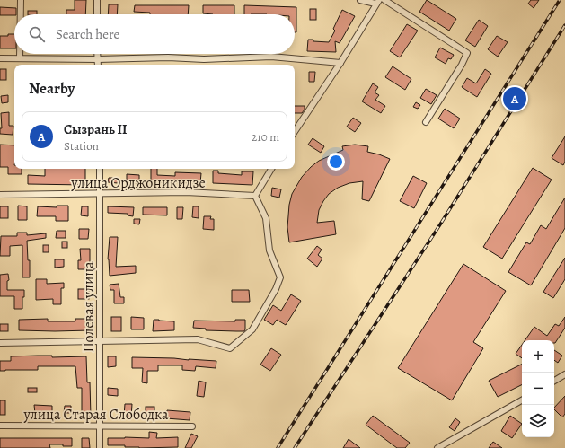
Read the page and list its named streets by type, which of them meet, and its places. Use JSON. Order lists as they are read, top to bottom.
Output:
{
  "streets": {
    "street": ["улица Орджоникидзе", "Полевая улица", "улица Старая Слободка"]
  },
  "crossings": [
    ["улица Орджоникидзе", "Полевая улица"],
    ["Полевая улица", "улица Старая Слободка"]
  ],
  "page": {
    "search": "Search here",
    "heading": "Nearby",
    "pins": "A",
    "list": [
      {
        "mark": "A",
        "name": "Сызрань II",
        "note": "Station",
        "value": "210 m"
      }
    ],
    "map_buttons": ["+", "−"]
  }
}
